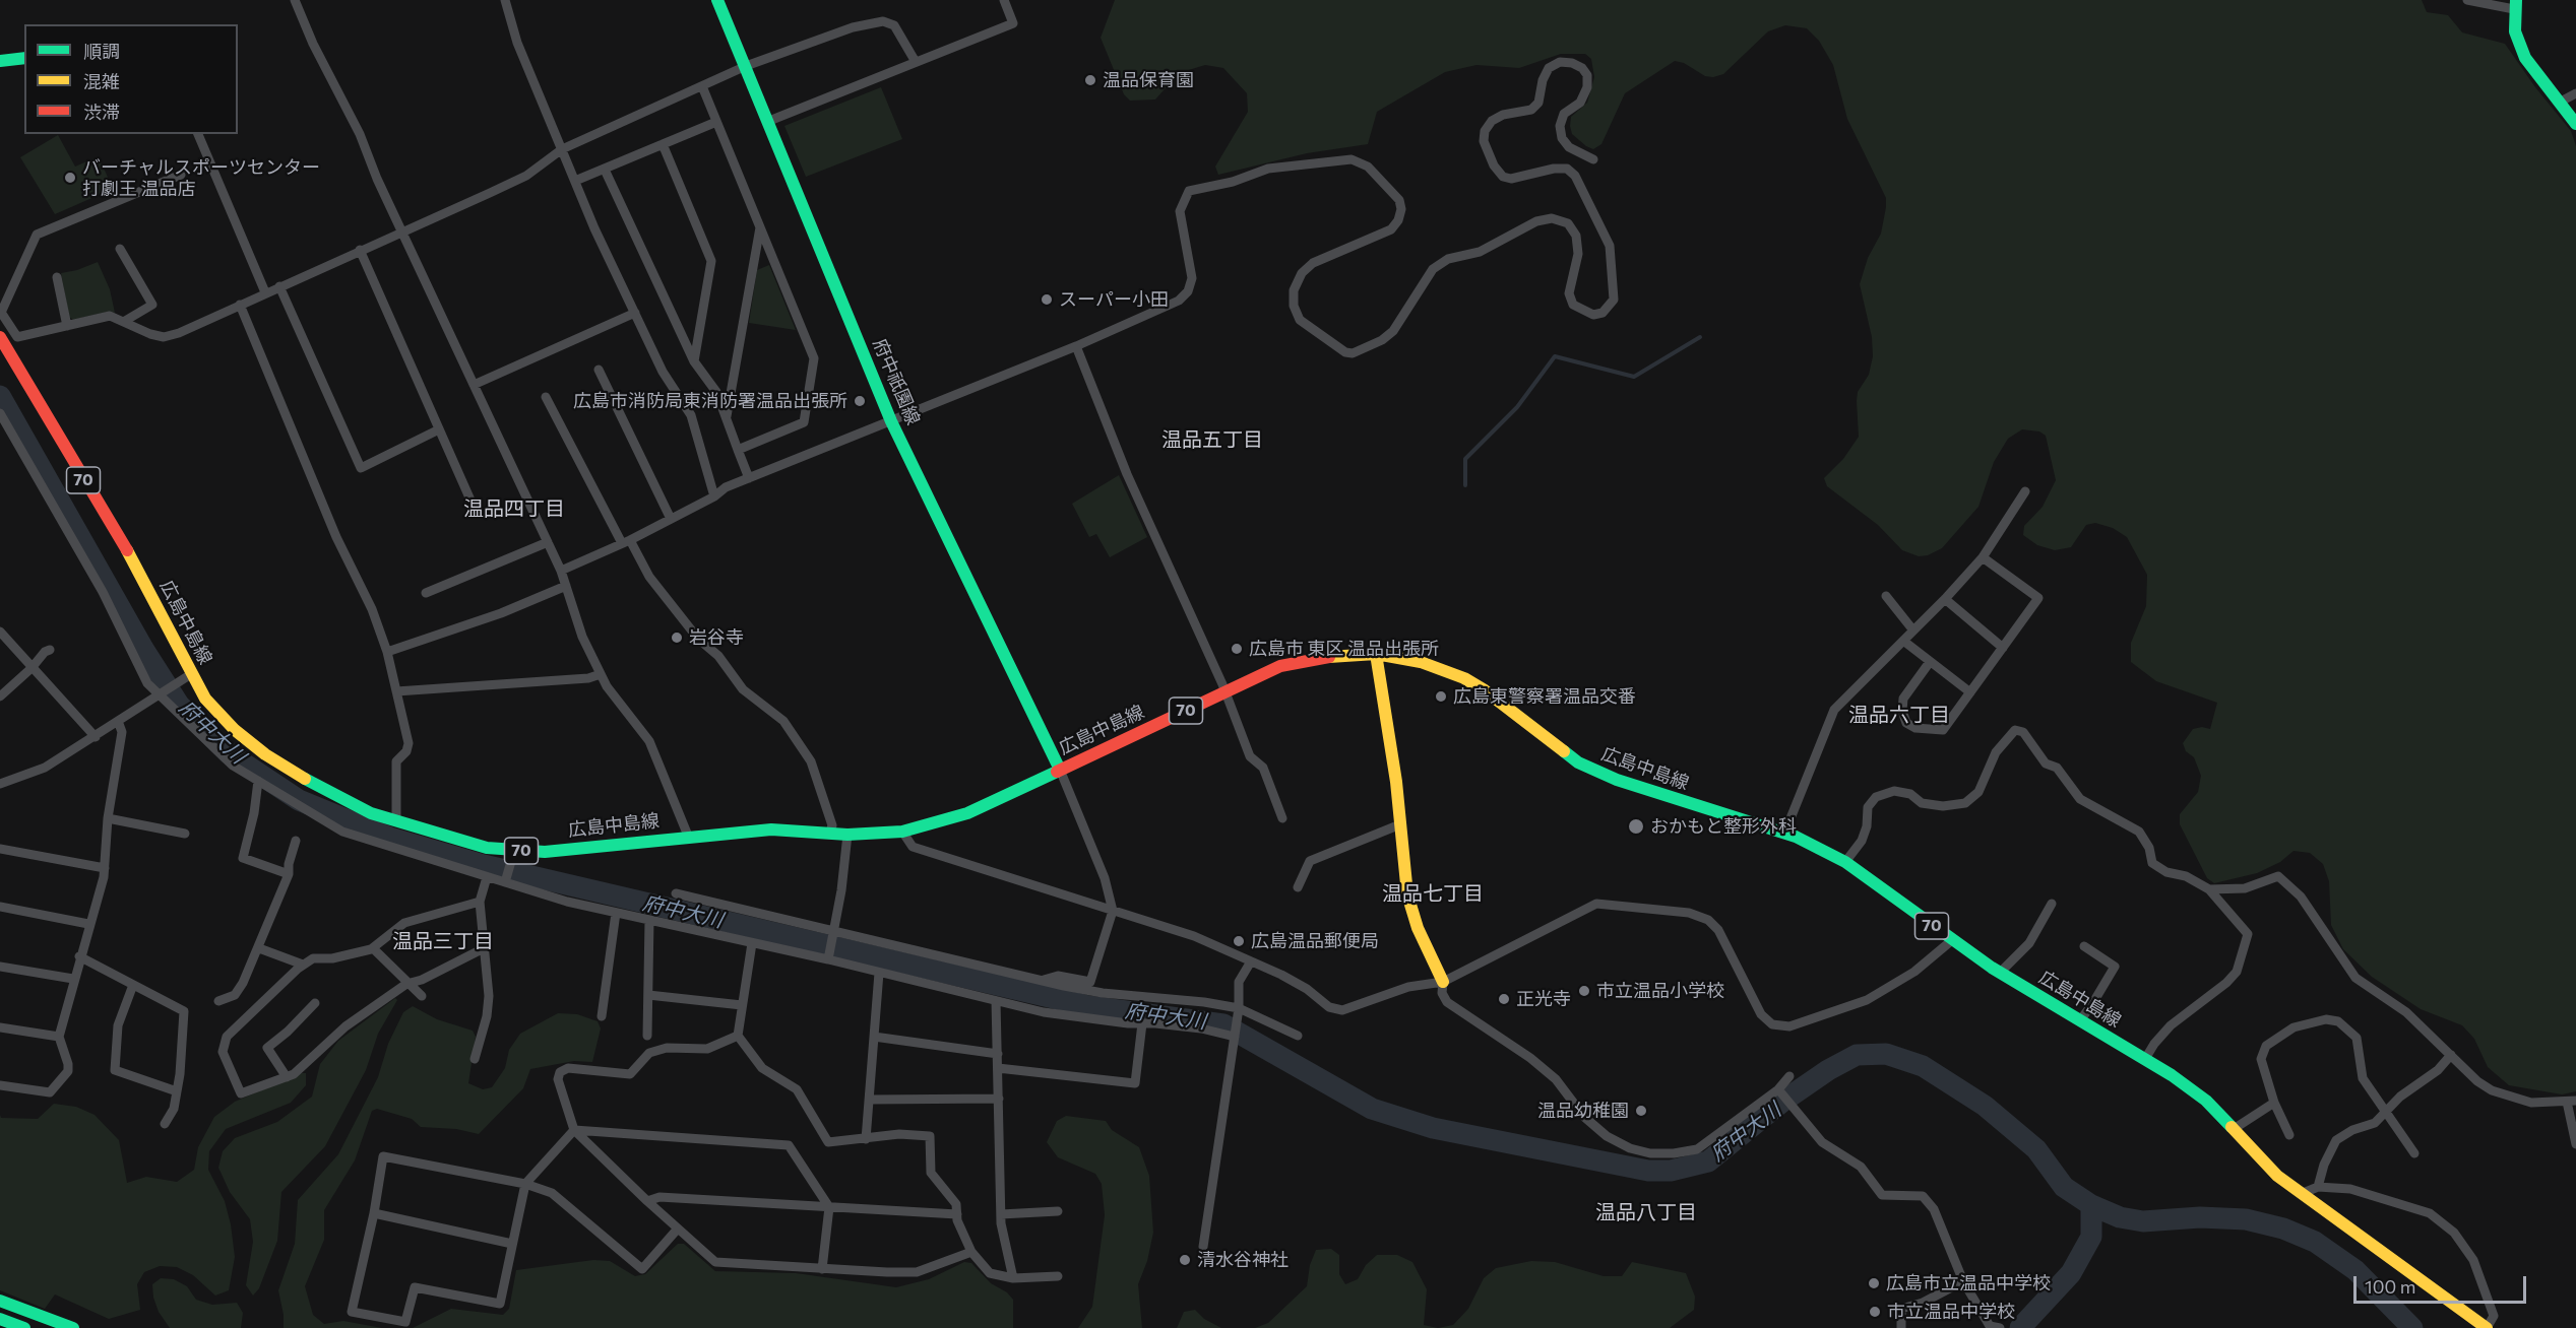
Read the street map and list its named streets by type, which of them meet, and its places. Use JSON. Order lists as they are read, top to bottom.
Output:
{
  "streets": {
    "main road": ["府中祇園線", "70", "広島中島線"]
  },
  "crossings": [
    ["府中祇園線", "広島中島線"]
  ],
  "districts": [
    "温品五丁目",
    "温品四丁目",
    "温品六丁目",
    "温品七丁目",
    "温品三丁目",
    "温品八丁目"
  ],
  "water": ["府中大川"],
  "places": [
    "温品保育園",
    "バーチャルスポーツセンター 打劇王 温品店",
    "スーパー小田",
    "広島市消防局東消防署温品出張所",
    "岩谷寺",
    "広島市 東区 温品出張所",
    "広島東警察署温品交番",
    "おかもと整形外科",
    "広島温品郵便局",
    "市立温品小学校",
    "正光寺",
    "温品幼稚園",
    "清水谷神社",
    "広島市立温品中学校",
    "市立温品中学校"
  ],
  "legend": ["順調", "混雑", "渋滞"],
  "scale_bar": "100 m"
}
